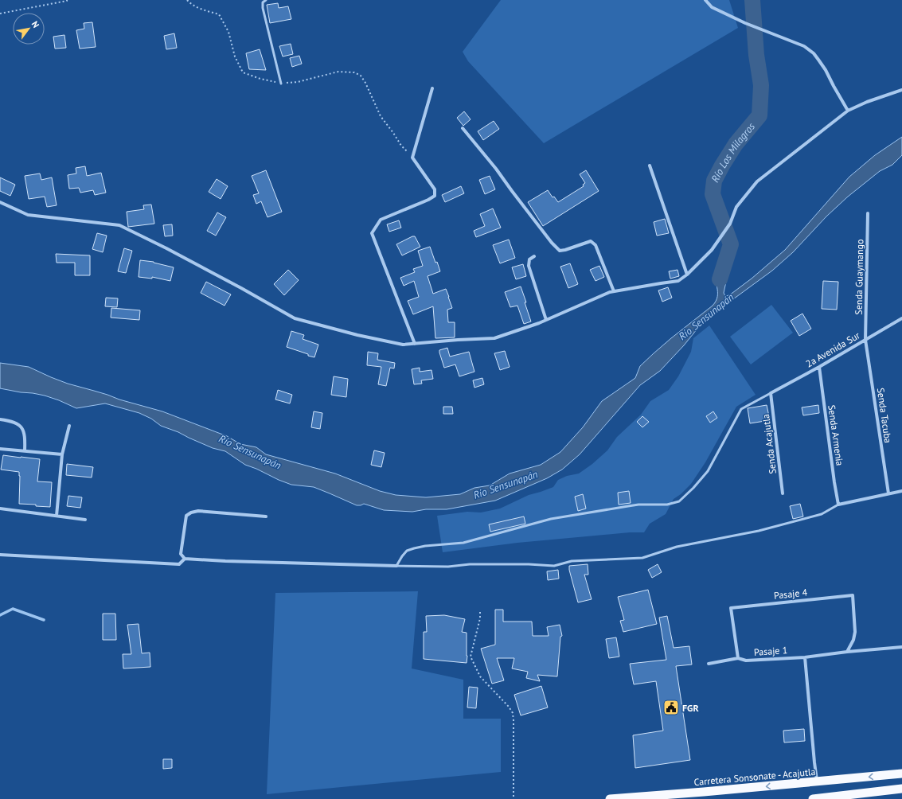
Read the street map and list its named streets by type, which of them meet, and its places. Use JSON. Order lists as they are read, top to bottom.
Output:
{
  "streets": {
    "highway": ["Carretera Sonsonate - Acajutla"],
    "street": [
      "Senda Guaymango",
      "2a Avenida Sur",
      "Senda Tacuba",
      "Senda Armenia",
      "Senda Acajutla",
      "Pasaje 4",
      "Pasaje 1"
    ]
  },
  "crossings": [
    ["Senda Guaymango", "2a Avenida Sur"],
    ["Senda Guaymango", "Senda Tacuba"],
    ["2a Avenida Sur", "Senda Tacuba"],
    ["2a Avenida Sur", "Senda Armenia"],
    ["2a Avenida Sur", "Senda Acajutla"],
    ["Pasaje 4", "Pasaje 1"]
  ],
  "water": ["Río Los Milagros", "Río Sensunapán"],
  "places": {
    "public building": ["FGR"]
  },
  "north": "top right"
}
